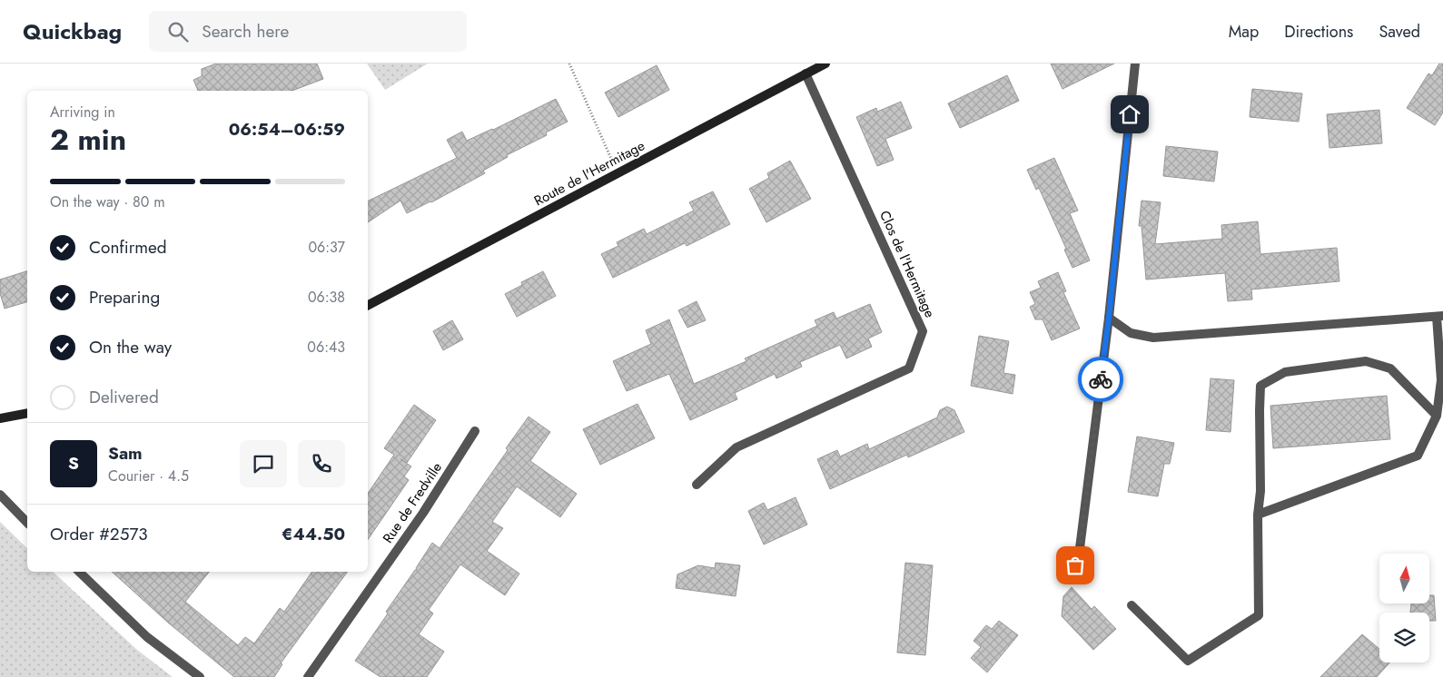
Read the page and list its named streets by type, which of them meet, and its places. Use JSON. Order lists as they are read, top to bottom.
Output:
{
  "streets": {
    "street": ["Route de l'Hermitage", "Clos de l'Hermitage", "Rue de Fredville"]
  },
  "crossings": [
    ["Route de l'Hermitage", "Clos de l'Hermitage"]
  ],
  "north": "top",
  "page": {
    "header": "Quickbag",
    "search": "Search here",
    "nav": ["Map", "Directions", "Saved"],
    "heading": ["2 min", "Arriving in", "06:54–06:59"],
    "panel": [
      "Sam",
      "Courier · 4.5",
      "Order #2573",
      "€44.50"
    ],
    "bar": "On the way · 80 m",
    "list": [
      ["Confirmed", "06:37"],
      ["Preparing", "06:38"],
      ["On the way", "06:43"],
      "Delivered"
    ],
    "round": "S"
  }
}
